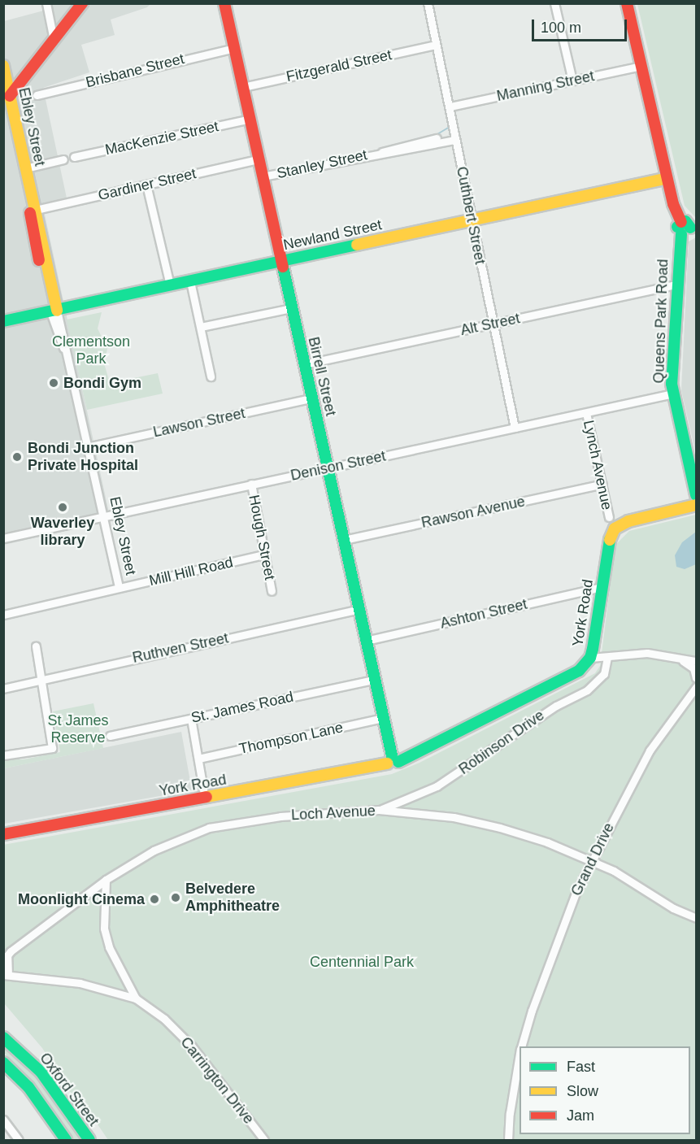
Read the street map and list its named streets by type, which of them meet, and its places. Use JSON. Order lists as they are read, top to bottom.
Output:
{
  "streets": {
    "main road": [
      "Ebley Street",
      "Newland Street",
      "Queens Park Road",
      "Birrell Street",
      "York Road",
      "Oxford Street"
    ],
    "street": [
      "Fitzgerald Street",
      "Brisbane Street",
      "Manning Street",
      "MacKenzie Street",
      "Stanley Street",
      "Gardiner Street",
      "Cuthbert Street",
      "Alt Street",
      "Lawson Street",
      "Lynch Avenue",
      "Denison Street",
      "Rawson Avenue",
      "Hough Street",
      "Mill Hill Road",
      "Ashton Street",
      "Ruthven Street",
      "St. James Road",
      "Thompson Lane",
      "Robinson Drive",
      "Loch Avenue",
      "Grand Drive",
      "Carrington Drive"
    ]
  },
  "crossings": [
    ["Fitzgerald Street", "Cuthbert Street"],
    ["Fitzgerald Street", "Birrell Street"],
    ["Brisbane Street", "Birrell Street"],
    ["Manning Street", "Cuthbert Street"],
    ["Manning Street", "Queens Park Road"],
    ["Ebley Street", "Gardiner Street"],
    ["Ebley Street", "Newland Street"],
    ["Ebley Street", "Lawson Street"],
    ["Ebley Street", "Denison Street"],
    ["Ebley Street", "Mill Hill Road"],
    ["MacKenzie Street", "Birrell Street"],
    ["Stanley Street", "Cuthbert Street"],
    ["Stanley Street", "Birrell Street"],
    ["Gardiner Street", "Birrell Street"],
    ["Cuthbert Street", "Newland Street"],
    ["Cuthbert Street", "Alt Street"],
    ["Cuthbert Street", "Denison Street"],
    ["Newland Street", "Queens Park Road"],
    ["Newland Street", "Birrell Street"],
    ["Queens Park Road", "Alt Street"],
    ["Queens Park Road", "Denison Street"],
    ["Alt Street", "Birrell Street"],
    ["Birrell Street", "Lawson Street"],
    ["Birrell Street", "Denison Street"],
    ["Birrell Street", "Rawson Avenue"],
    ["Birrell Street", "York Road"],
    ["Birrell Street", "Ashton Street"],
    ["Birrell Street", "Ruthven Street"],
    ["Birrell Street", "St. James Road"],
    ["Birrell Street", "Thompson Lane"],
    ["Lynch Avenue", "Denison Street"],
    ["Lynch Avenue", "Rawson Avenue"],
    ["Denison Street", "Hough Street"],
    ["Hough Street", "Mill Hill Road"],
    ["York Road", "Ashton Street"],
    ["Robinson Drive", "Loch Avenue"],
    ["Loch Avenue", "Grand Drive"],
    ["Loch Avenue", "Carrington Drive"]
  ],
  "parks": ["Clementson Park", "St James Reserve", "Centennial Park"],
  "places": [
    "Bondi Gym",
    "Bondi Junction Private Hospital",
    "Waverley library",
    "Belvedere Amphitheatre",
    "Moonlight Cinema"
  ],
  "legend": ["Fast", "Slow", "Jam"],
  "scale_bar": "100 m"
}
